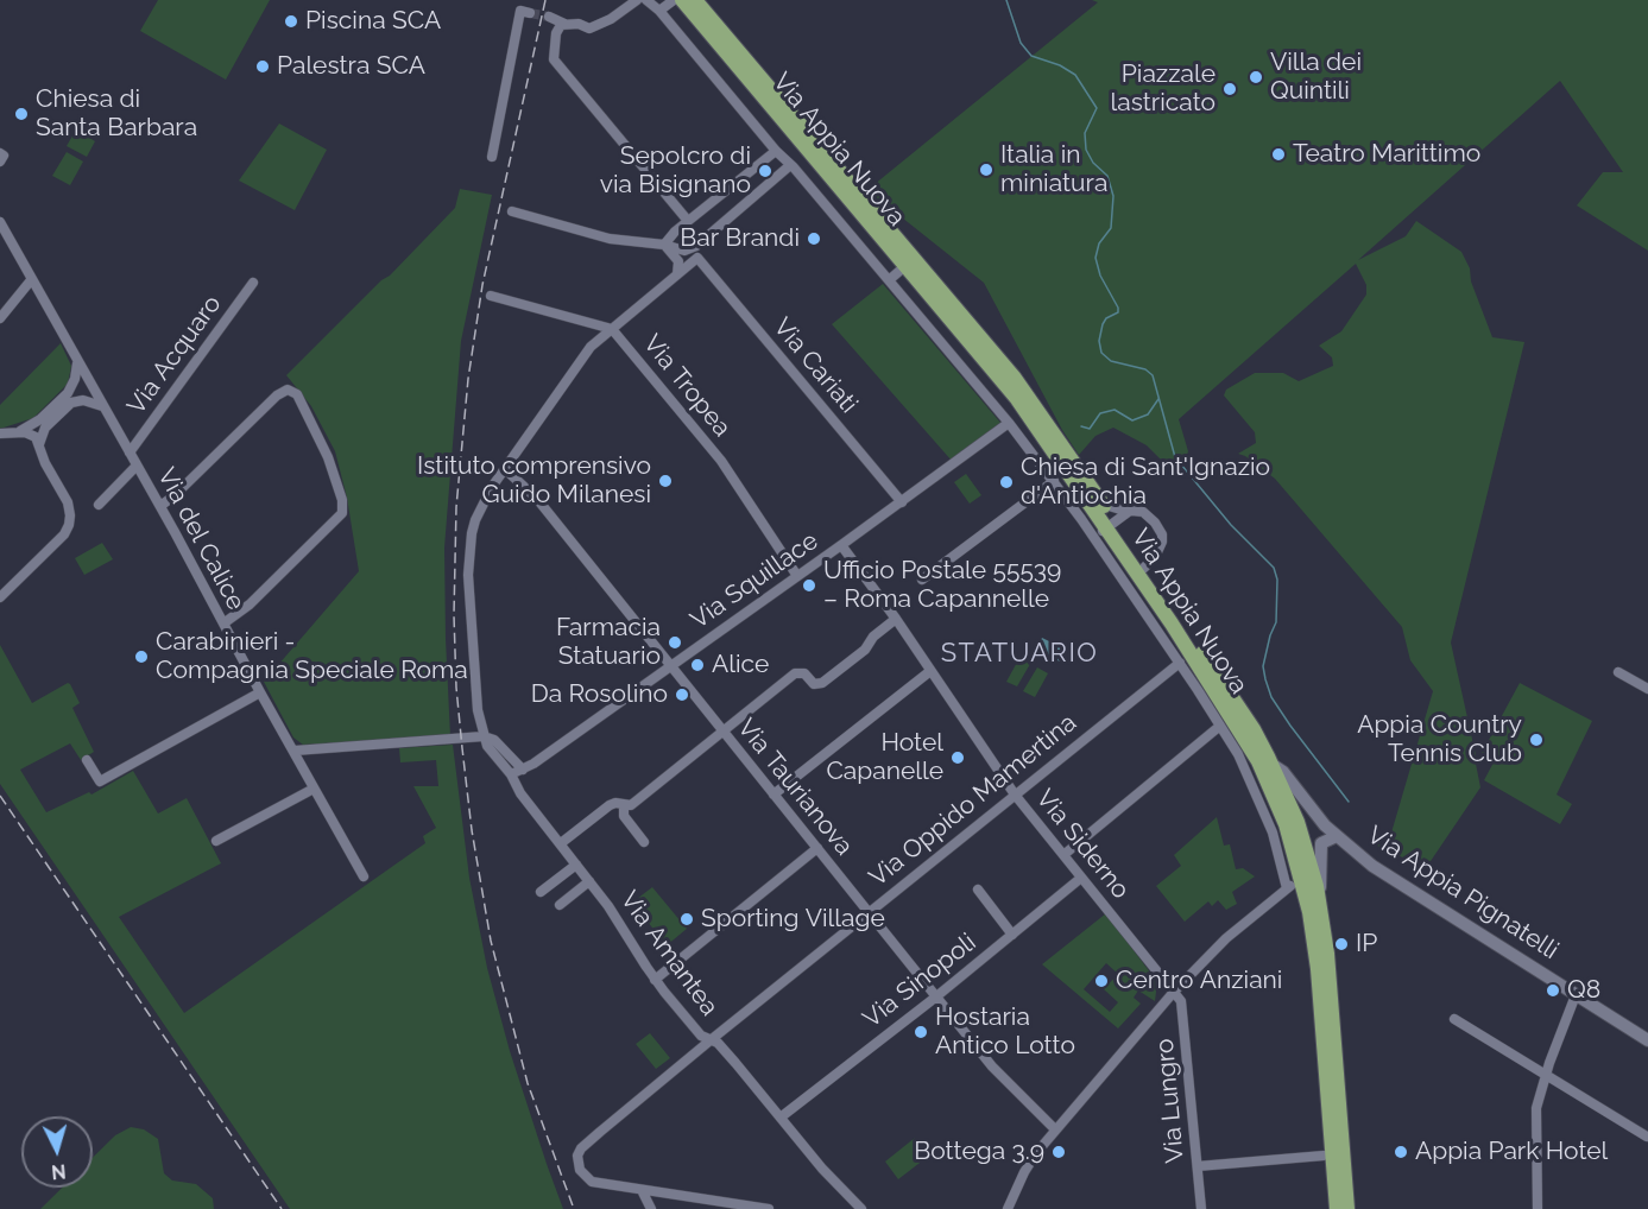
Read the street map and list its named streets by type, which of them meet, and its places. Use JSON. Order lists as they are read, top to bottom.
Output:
{
  "streets": {
    "main road": ["Via Appia Nuova", "Via Appia Pignatelli"],
    "street": [
      "Via Acquaro",
      "Via Cariati",
      "Via Tropea",
      "Via del Calice",
      "Via Squillace",
      "Via Taurianova",
      "Via Oppido Mamertina",
      "Via Siderno",
      "Via Amantea",
      "Via Sinopoli",
      "Via Lungro"
    ]
  },
  "crossings": [
    ["Via Appia Nuova", "Via Squillace"],
    ["Via Appia Nuova", "Via Oppido Mamertina"],
    ["Via Appia Nuova", "Via Appia Pignatelli"],
    ["Via Acquaro", "Via del Calice"],
    ["Via Cariati", "Via Squillace"],
    ["Via Tropea", "Via Squillace"],
    ["Via Squillace", "Via Taurianova"],
    ["Via Squillace", "Via Siderno"],
    ["Via Squillace", "Via Amantea"],
    ["Via Taurianova", "Via Oppido Mamertina"],
    ["Via Taurianova", "Via Sinopoli"],
    ["Via Oppido Mamertina", "Via Siderno"],
    ["Via Oppido Mamertina", "Via Amantea"],
    ["Via Siderno", "Via Sinopoli"],
    ["Via Siderno", "Via Lungro"],
    ["Via Amantea", "Via Sinopoli"]
  ],
  "districts": ["STATUARIO"],
  "places": [
    "Piscina SCA",
    "Palestra SCA",
    "Villa dei Quintili",
    "Piazzale lastricato",
    "Chiesa di Santa Barbara",
    "Teatro Marittimo",
    "Italia in miniatura",
    "Sepolcro di via Bisignano",
    "Bar Brandi",
    "Istituto comprensivo Guido Milanesi",
    "Chiesa di Sant'Ignazio d'Antiochia",
    "Ufficio Postale 55539 – Roma Capannelle",
    "Farmacia Statuario",
    "Carabinieri - Compagnia Speciale Roma",
    "Alice",
    "Da Rosolino",
    "Appia Country Tennis Club",
    "Hotel Capanelle",
    "Sporting Village",
    "IP",
    "Centro Anziani",
    "Q8",
    "Hostaria Antico Lotto",
    "Bottega 3.9",
    "Appia Park Hotel"
  ],
  "north": "bottom"
}
